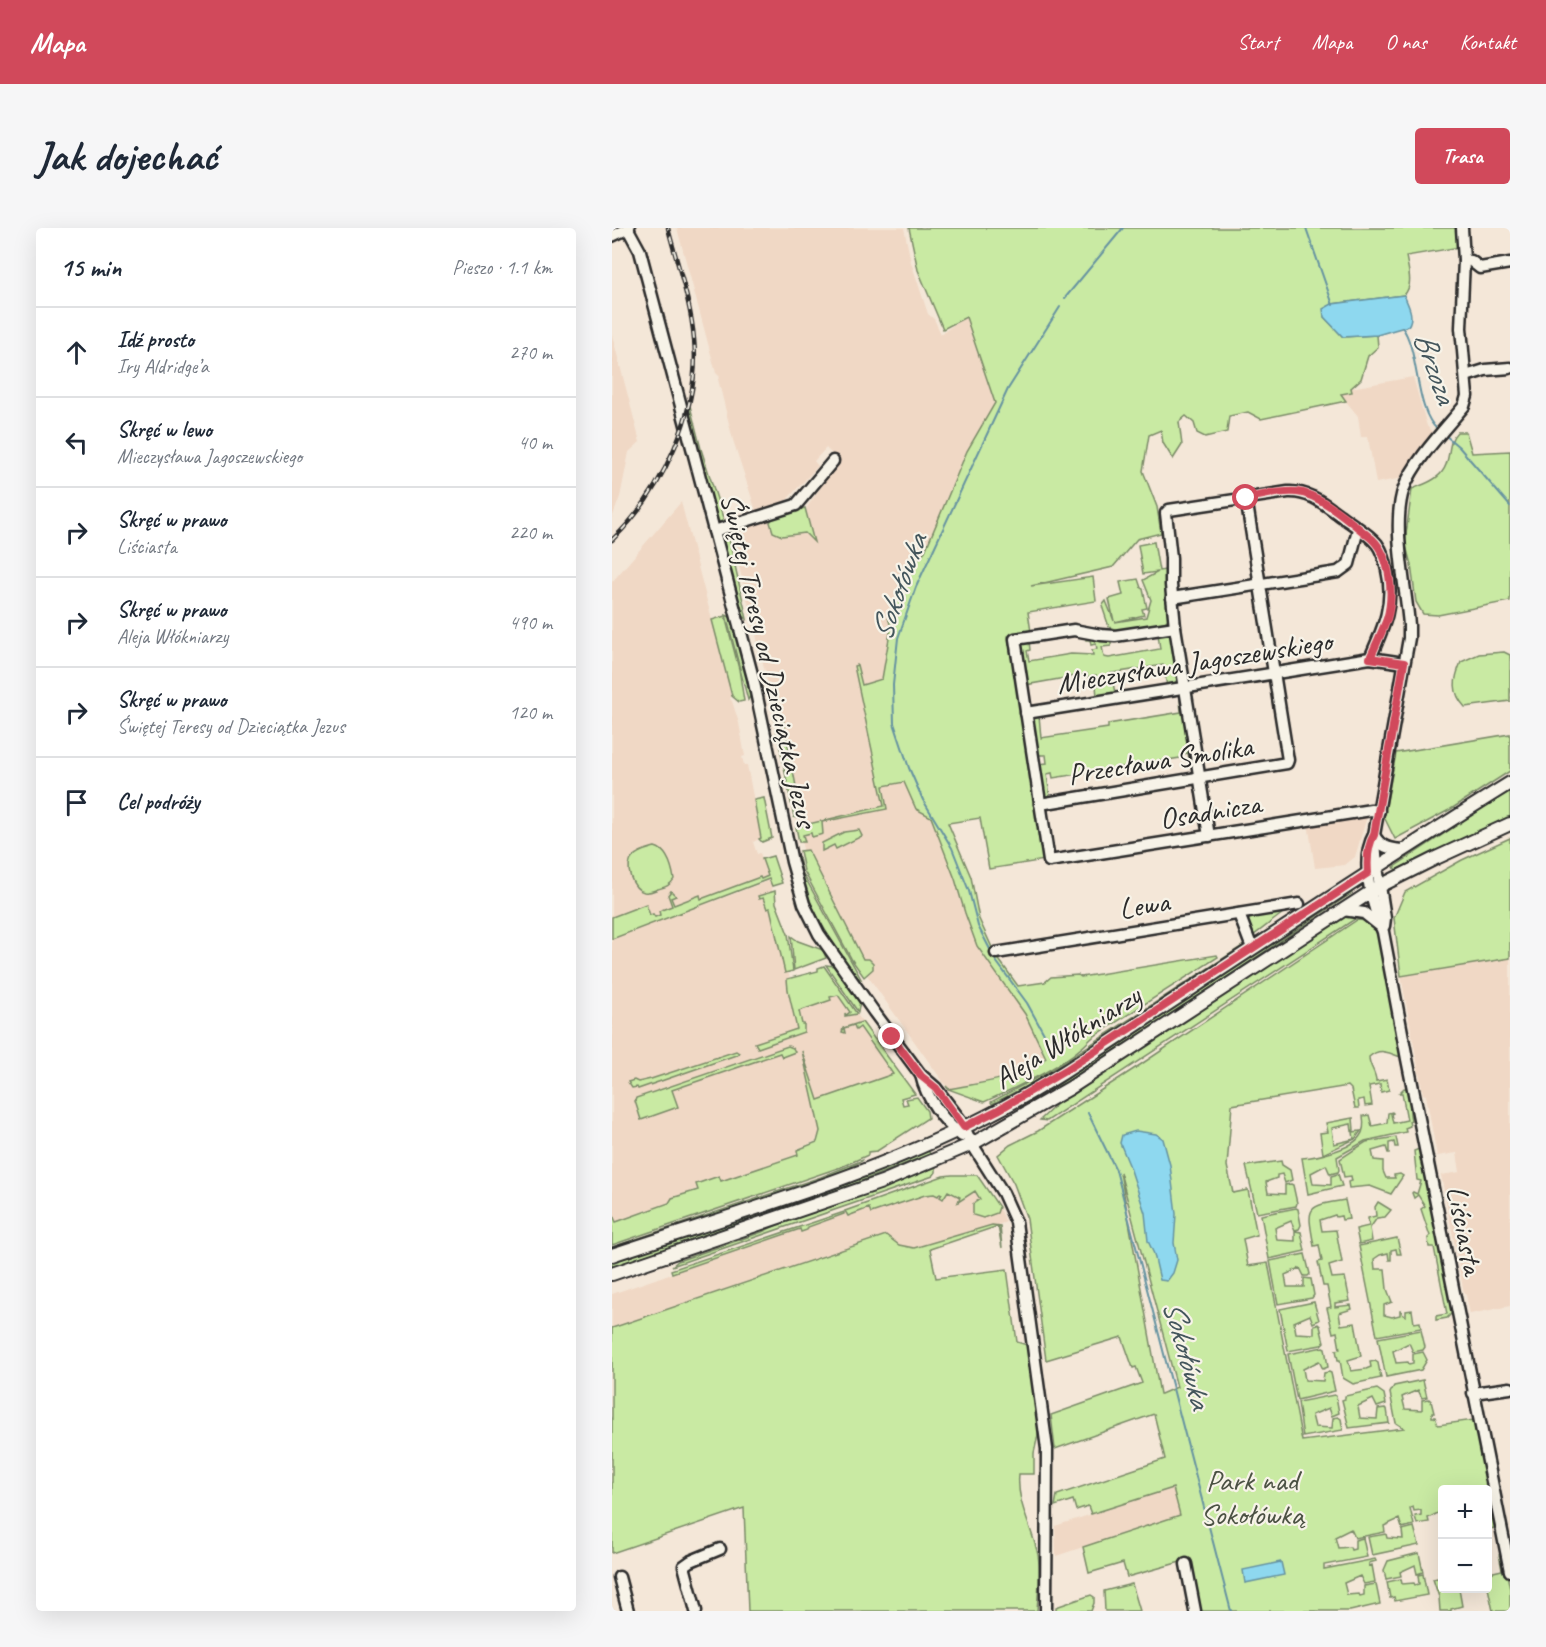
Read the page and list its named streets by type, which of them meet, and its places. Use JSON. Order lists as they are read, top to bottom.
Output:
{
  "streets": {
    "main road": ["Aleja Włókniarzy"],
    "street": [
      "Świętej Teresy od Dzieciątka Jezus",
      "Mieczysława Jagoszewskiego",
      "Przecława Smolika",
      "Osadnicza",
      "Lewa",
      "Liściasta"
    ]
  },
  "crossings": [
    ["Świętej Teresy od Dzieciątka Jezus", "Aleja Włókniarzy"],
    ["Mieczysława Jagoszewskiego", "Przecława Smolika"],
    ["Mieczysława Jagoszewskiego", "Liściasta"],
    ["Przecława Smolika", "Osadnicza"],
    ["Osadnicza", "Liściasta"],
    ["Aleja Włókniarzy", "Liściasta"]
  ],
  "water": ["Brzoza", "Sokołówka"],
  "parks": ["Park nad Sokołówką"],
  "page": {
    "header": "Mapa",
    "nav": [
      "Start",
      "Mapa",
      "O nas",
      "Kontakt"
    ],
    "buttons": "Trasa",
    "title": "Jak dojechać",
    "heading": ["15 min", "Pieszo · 1.1 km"],
    "list": [
      ["Idź prosto", "Iry Aldridge’a", "270 m"],
      ["Skręć w lewo", "Mieczysława Jagoszewskiego", "40 m"],
      ["Skręć w prawo", "Liściasta", "220 m"],
      ["Skręć w prawo", "Aleja Włókniarzy", "490 m"],
      ["Skręć w prawo", "Świętej Teresy od Dzieciątka Jezus", "120 m"],
      "Cel podróży"
    ],
    "map_buttons": ["+", "−"]
  }
}
